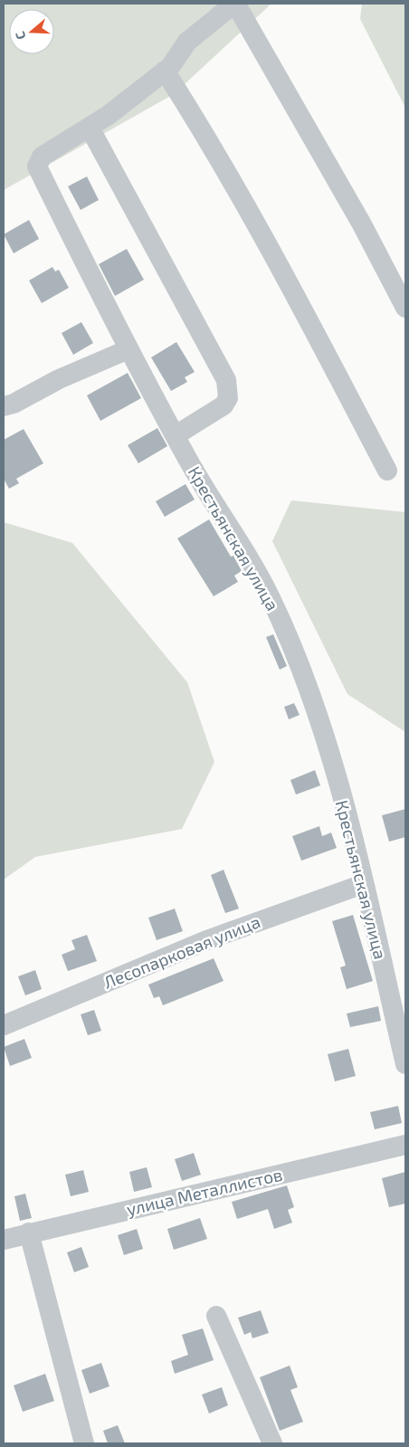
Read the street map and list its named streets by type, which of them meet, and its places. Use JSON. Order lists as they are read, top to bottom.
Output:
{
  "streets": {
    "street": ["Крестьянская улица", "Лесопарковая улица", "улица Металлистов"]
  },
  "crossings": [
    ["Крестьянская улица", "Лесопарковая улица"]
  ],
  "north": "left"
}
